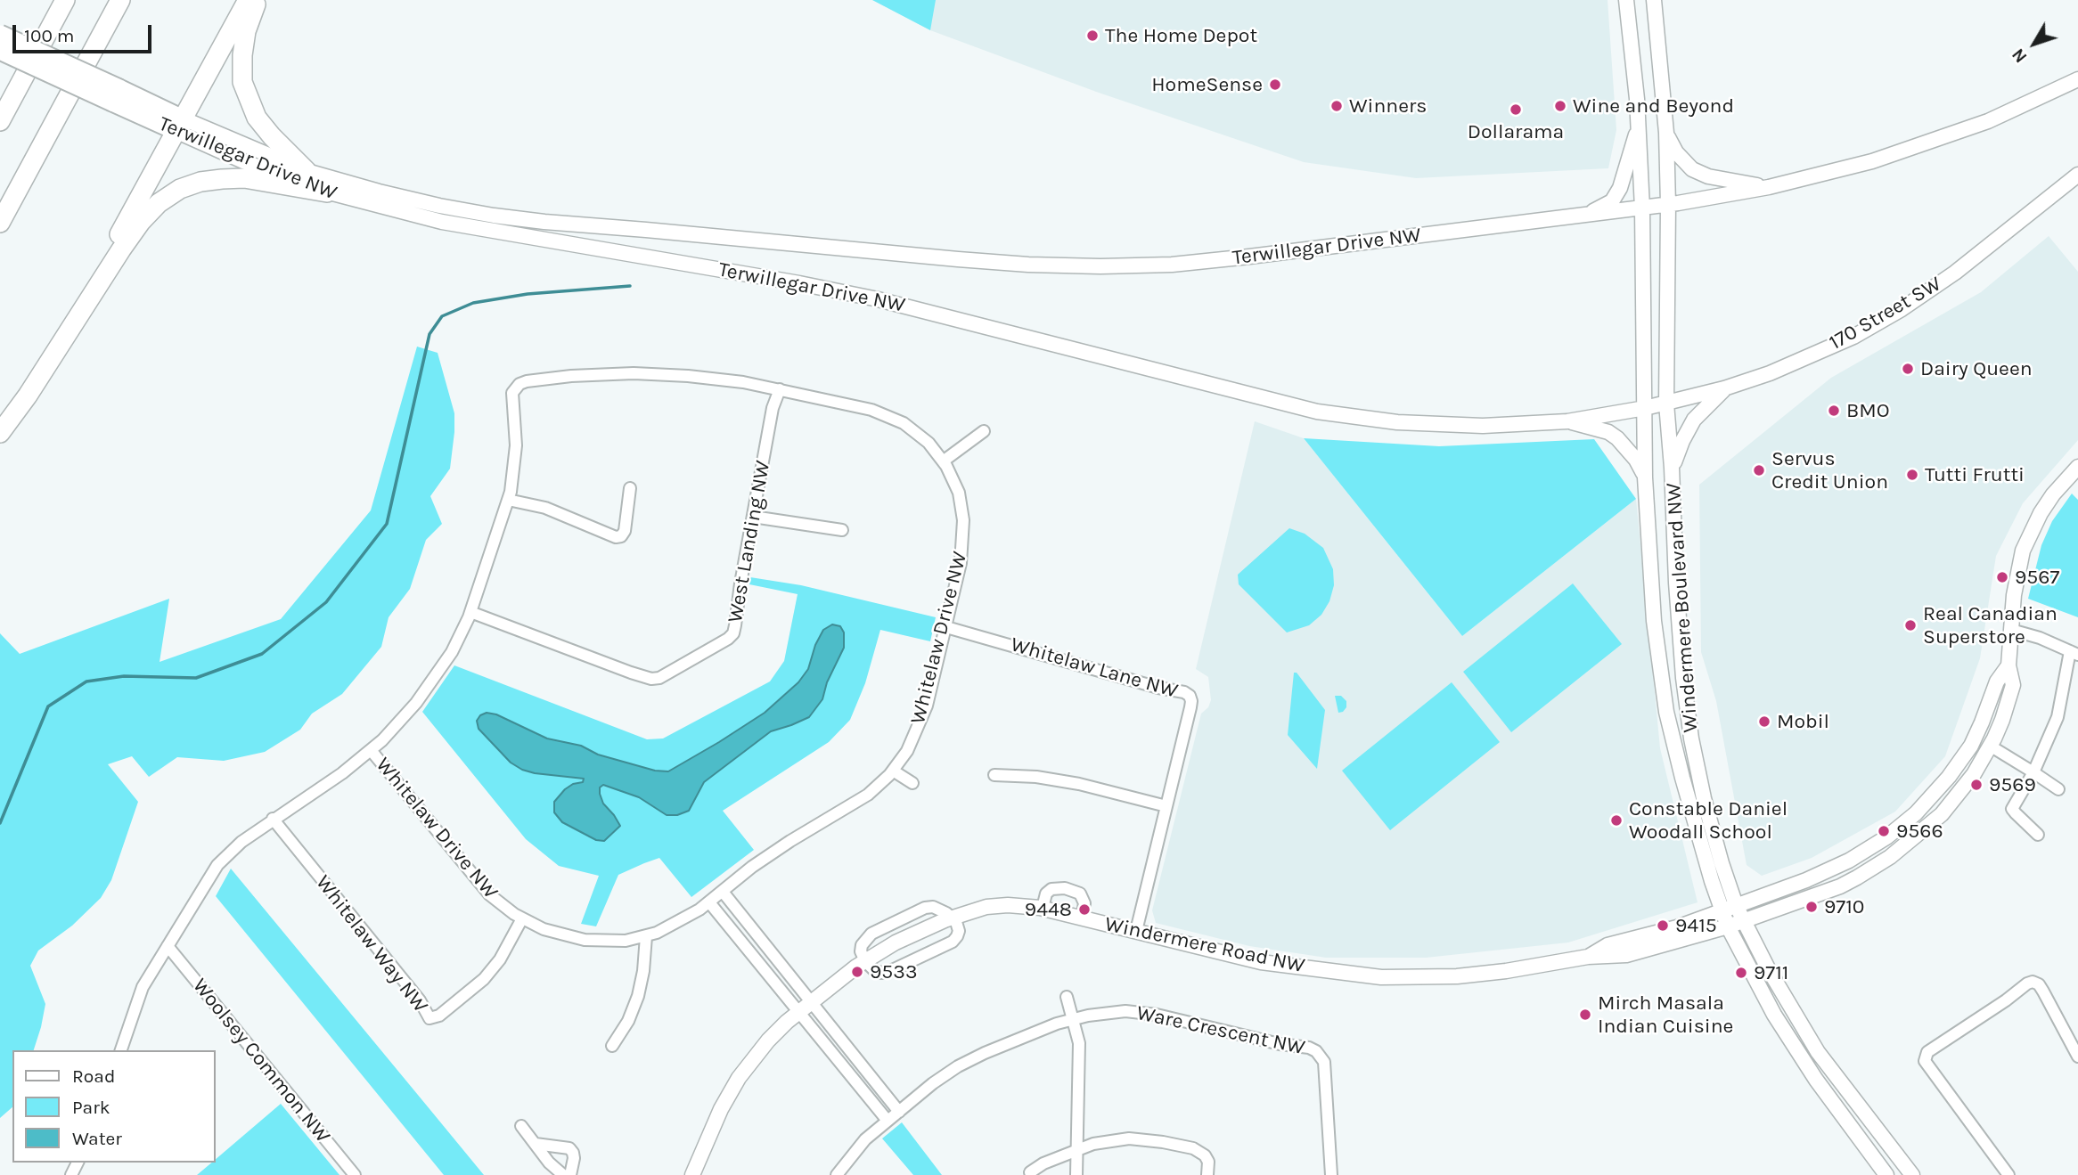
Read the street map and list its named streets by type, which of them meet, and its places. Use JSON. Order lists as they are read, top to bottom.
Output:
{
  "streets": {
    "main road": [
      "Terwillegar Drive NW",
      "170 Street SW",
      "Windermere Boulevard NW",
      "Windermere Road NW"
    ],
    "street": [
      "West Landing NW",
      "Whitelaw Drive NW",
      "Whitelaw Lane NW",
      "Whitelaw Way NW",
      "Ware Crescent NW",
      "Woolsey Common NW"
    ]
  },
  "crossings": [
    ["Terwillegar Drive NW", "170 Street SW"],
    ["Terwillegar Drive NW", "Windermere Boulevard NW"],
    ["170 Street SW", "Windermere Boulevard NW"],
    ["West Landing NW", "Whitelaw Drive NW"],
    ["Windermere Boulevard NW", "Windermere Road NW"],
    ["Whitelaw Drive NW", "Whitelaw Lane NW"],
    ["Whitelaw Drive NW", "Whitelaw Way NW"],
    ["Whitelaw Lane NW", "Windermere Road NW"]
  ],
  "places": [
    "The Home Depot",
    "HomeSense",
    "Winners",
    "Wine and Beyond",
    "Dollarama",
    "Dairy Queen",
    "BMO",
    "Servus Credit Union",
    "Tutti Frutti",
    "9567",
    "Real Canadian Superstore",
    "Mobil",
    "9569",
    "Constable Daniel Woodall School",
    "9566",
    "9710",
    "9448",
    "9415",
    "9533",
    "9711",
    "Mirch Masala Indian Cuisine"
  ],
  "legend": ["Road", "Park", "Water"],
  "scale_bar": "100 m",
  "north": "bottom left"
}
